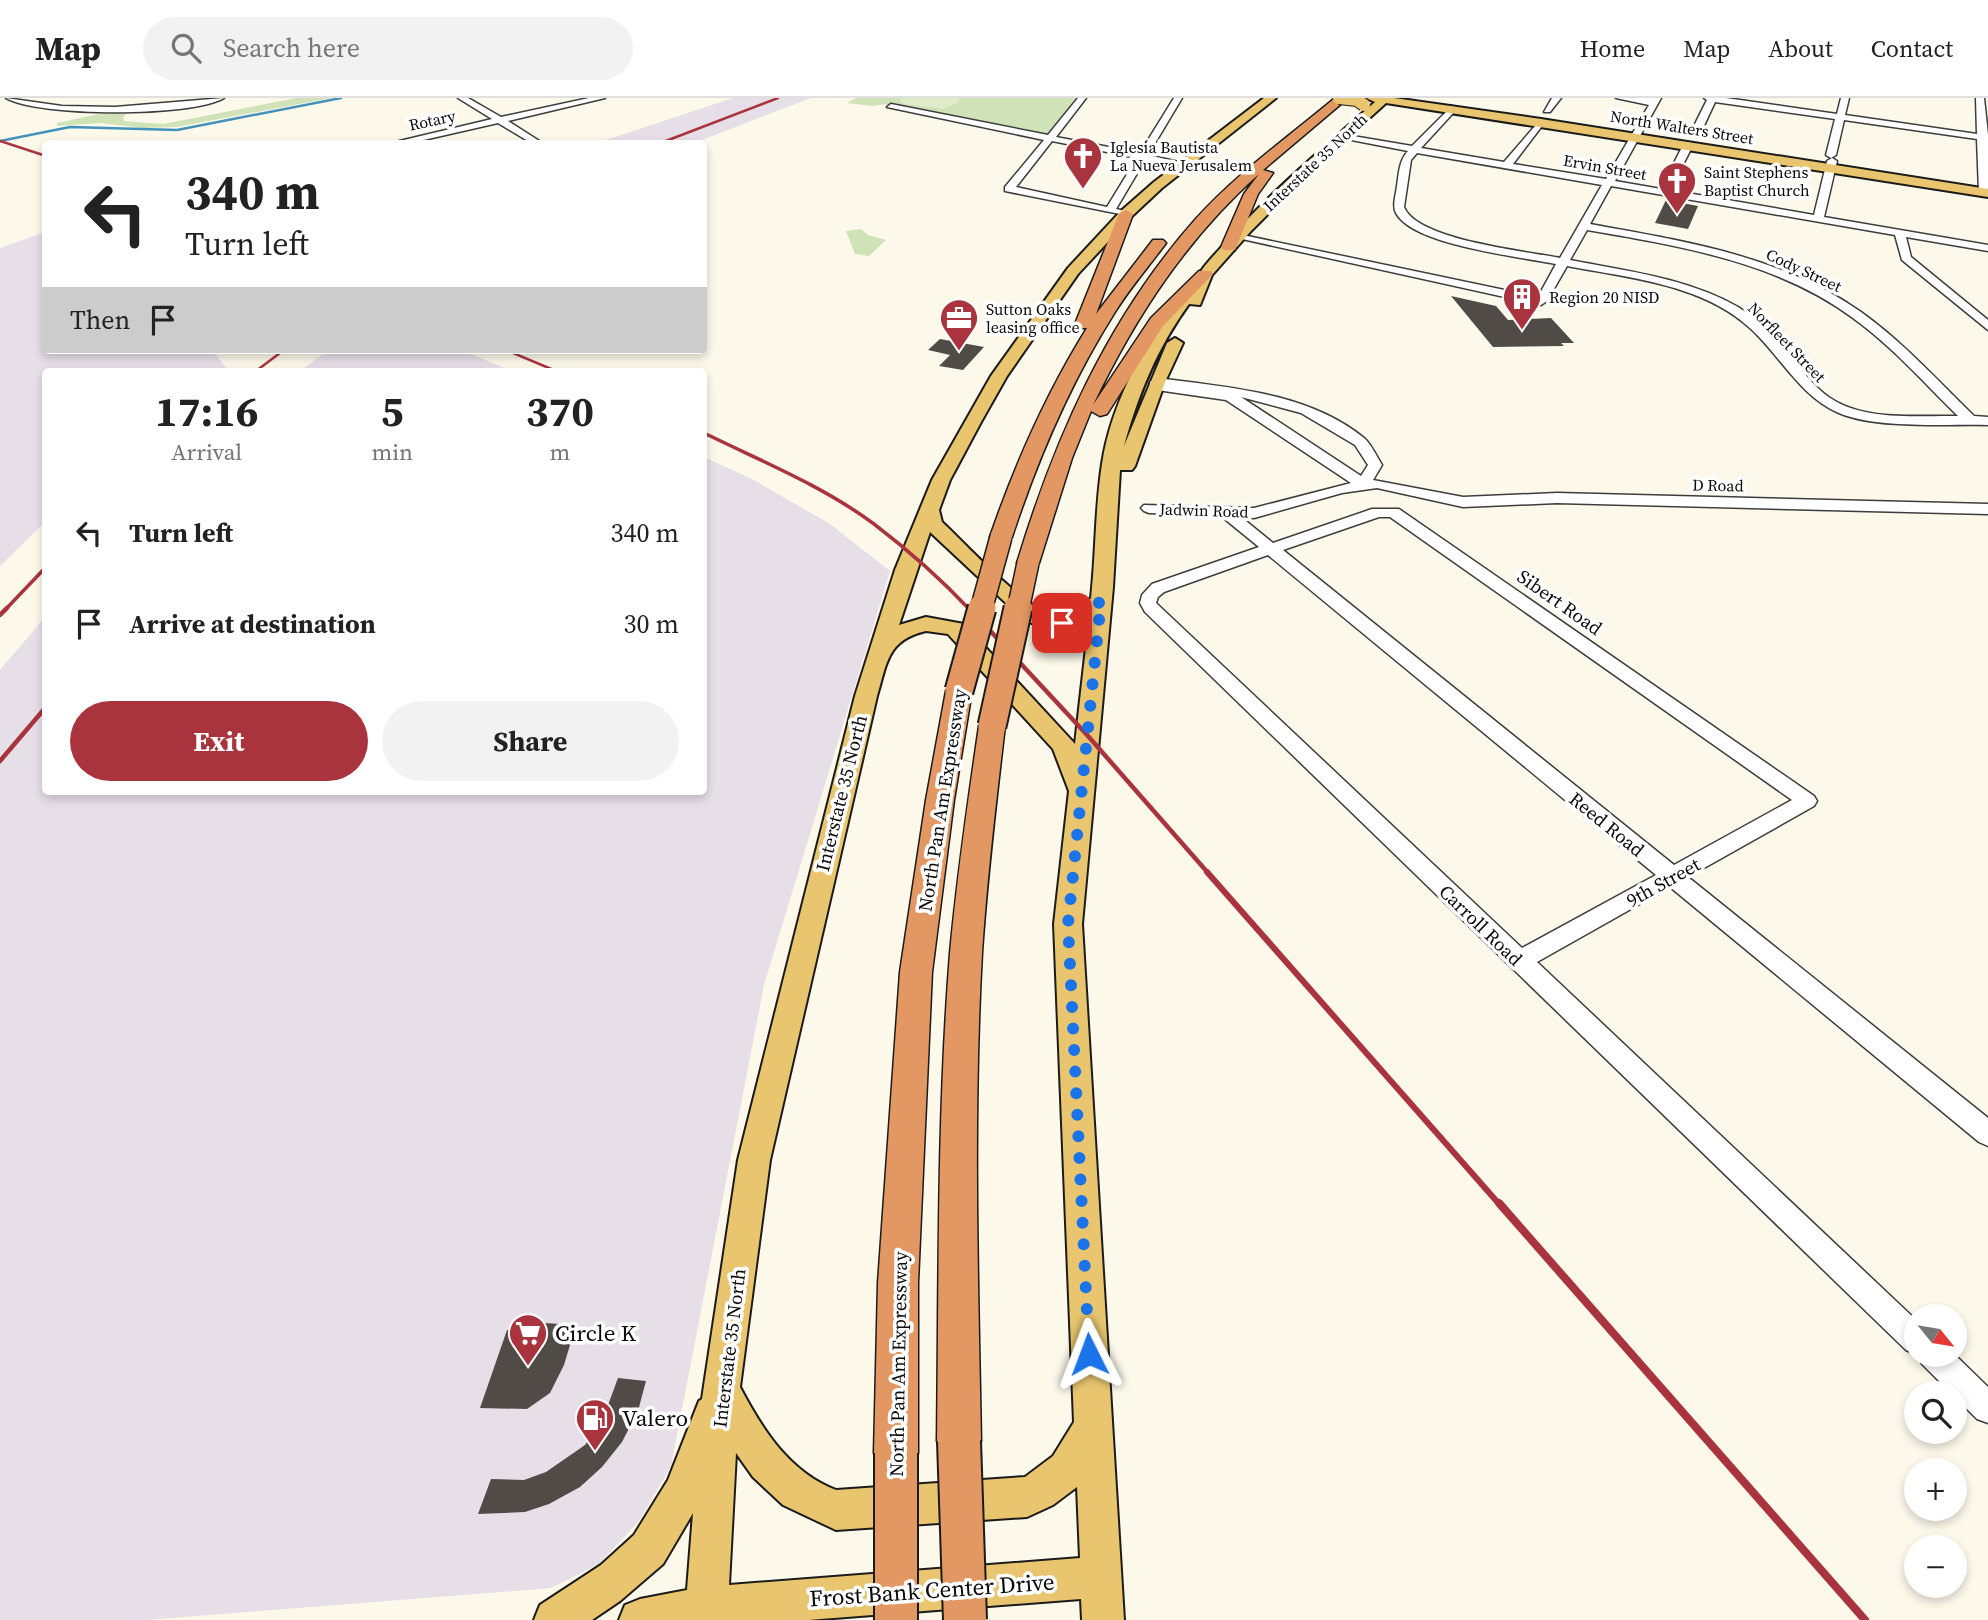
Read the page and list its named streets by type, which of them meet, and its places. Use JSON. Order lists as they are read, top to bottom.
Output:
{
  "streets": {
    "highway": ["North Pan Am Expressway"],
    "main road": ["North Walters Street", "Interstate 35 North", "Frost Bank Center Drive"],
    "street": [
      "Rotary",
      "Ervin Street",
      "Cody Street",
      "Norfleet Street",
      "D Road",
      "Jadwin Road",
      "Sibert Road",
      "Reed Road",
      "9th Street",
      "Carroll Road"
    ]
  },
  "crossings": [
    ["North Walters Street", "Interstate 35 North"],
    ["North Walters Street", "North Pan Am Expressway"],
    ["Interstate 35 North", "Ervin Street"],
    ["Interstate 35 North", "Frost Bank Center Drive"],
    ["Ervin Street", "Norfleet Street"],
    ["Cody Street", "Norfleet Street"],
    ["D Road", "Jadwin Road"],
    ["Jadwin Road", "Reed Road"],
    ["Sibert Road", "Reed Road"],
    ["Sibert Road", "9th Street"],
    ["Sibert Road", "Carroll Road"],
    ["Reed Road", "9th Street"],
    ["Reed Road", "Carroll Road"],
    ["9th Street", "Carroll Road"]
  ],
  "places": {
    "church": ["Iglesia Bautista La Nueva Jerusalem", "Saint Stephens Baptist Church"],
    "building": ["Region 20 NISD"],
    "office": ["Sutton Oaks leasing office"],
    "supermarket": ["Circle K"],
    "fuel station": ["Valero"]
  },
  "north": "bottom right",
  "page": {
    "header": "Map",
    "search": "Search here",
    "nav": [
      "Home",
      "Map",
      "About",
      "Contact"
    ],
    "turn": ["340 m", "Turn left"],
    "then": "Then",
    "eta": [
      "17:16",
      "Arrival",
      "5",
      "min",
      "370",
      "m"
    ],
    "list": [
      {
        "name": "Turn left",
        "value": "340 m"
      },
      {
        "name": "Arrive at destination",
        "value": "30 m"
      }
    ],
    "buttons": ["Exit", "Share"],
    "map_buttons": ["+", "−"]
  }
}
